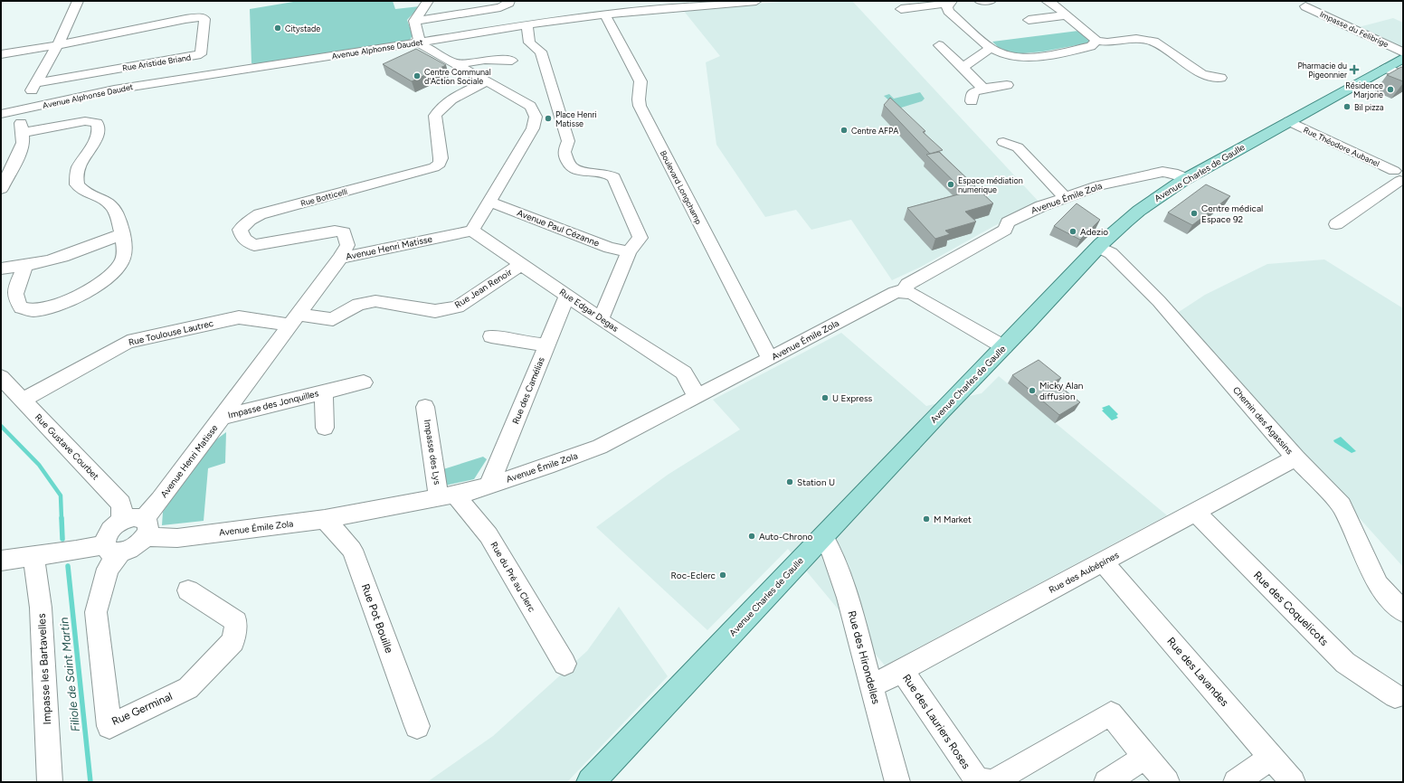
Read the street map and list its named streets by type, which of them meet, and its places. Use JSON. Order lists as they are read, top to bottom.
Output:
{
  "streets": {
    "main road": ["Avenue Charles de Gaulle"],
    "street": [
      "Impasse du Felibrige",
      "Avenue Alphonse Daudet",
      "Rue Aristide Briand",
      "Rue Théodore Aubanel",
      "Boulevard Longchamp",
      "Rue Botticelli",
      "Avenue Émile Zola",
      "Avenue Paul Cézanne",
      "Avenue Henri Matisse",
      "Rue Jean Renoir",
      "Rue Edgar Degas",
      "Rue Toulouse Lautrec",
      "Rue des Camélias",
      "Impasse des Jonquilles",
      "Chemin des Agassins",
      "Rue Gustave Courbet",
      "Impasse des Lys",
      "Rue des Aubépines",
      "Rue du Pré au Clerc",
      "Rue des Coquelicots",
      "Rue Pot Bouille",
      "Rue des Hirondelles",
      "Impasse les Bartavelles",
      "Rue des Lavandes",
      "Rue Germinal",
      "Rue des Lauriers Roses"
    ]
  },
  "crossings": [
    ["Avenue Alphonse Daudet", "Boulevard Longchamp"],
    ["Rue Théodore Aubanel", "Avenue Charles de Gaulle"],
    ["Avenue Charles de Gaulle", "Avenue Émile Zola"],
    ["Avenue Charles de Gaulle", "Chemin des Agassins"],
    ["Avenue Charles de Gaulle", "Rue des Hirondelles"],
    ["Boulevard Longchamp", "Avenue Émile Zola"],
    ["Rue Botticelli", "Avenue Henri Matisse"],
    ["Avenue Émile Zola", "Avenue Henri Matisse"],
    ["Avenue Émile Zola", "Rue Edgar Degas"],
    ["Avenue Émile Zola", "Rue des Camélias"],
    ["Avenue Émile Zola", "Rue Gustave Courbet"],
    ["Avenue Émile Zola", "Impasse des Lys"],
    ["Avenue Émile Zola", "Rue du Pré au Clerc"],
    ["Avenue Émile Zola", "Rue Pot Bouille"],
    ["Avenue Émile Zola", "Rue Germinal"],
    ["Avenue Henri Matisse", "Rue Jean Renoir"],
    ["Avenue Henri Matisse", "Rue Edgar Degas"],
    ["Avenue Henri Matisse", "Rue Toulouse Lautrec"],
    ["Avenue Henri Matisse", "Impasse des Jonquilles"],
    ["Avenue Henri Matisse", "Rue Gustave Courbet"],
    ["Avenue Henri Matisse", "Rue Germinal"],
    ["Rue Jean Renoir", "Rue Edgar Degas"],
    ["Rue Jean Renoir", "Rue Toulouse Lautrec"],
    ["Rue Edgar Degas", "Rue des Camélias"],
    ["Rue Toulouse Lautrec", "Rue Gustave Courbet"],
    ["Chemin des Agassins", "Rue des Aubépines"],
    ["Rue Gustave Courbet", "Rue Germinal"],
    ["Impasse des Lys", "Rue du Pré au Clerc"],
    ["Rue des Aubépines", "Rue des Coquelicots"],
    ["Rue des Aubépines", "Rue des Hirondelles"],
    ["Rue des Aubépines", "Rue des Lavandes"],
    ["Rue des Aubépines", "Rue des Lauriers Roses"]
  ],
  "water": ["Filiole de Saint Martin"],
  "places": {
    "other": [
      "Citystade",
      "Centre Communal d'Action Sociale",
      "Résidence Marjorie",
      "Bil pizza",
      "Place Henri Matisse",
      "Centre AFPA",
      "Espace médiation numerique",
      "Centre médical Espace 92",
      "Adezio",
      "Micky Alan diffusion",
      "U Express",
      "Station U",
      "M Market",
      "Auto-Chrono",
      "Roc-Eclerc"
    ],
    "health": ["Pharmacie du Pigeonnier"]
  }
}
